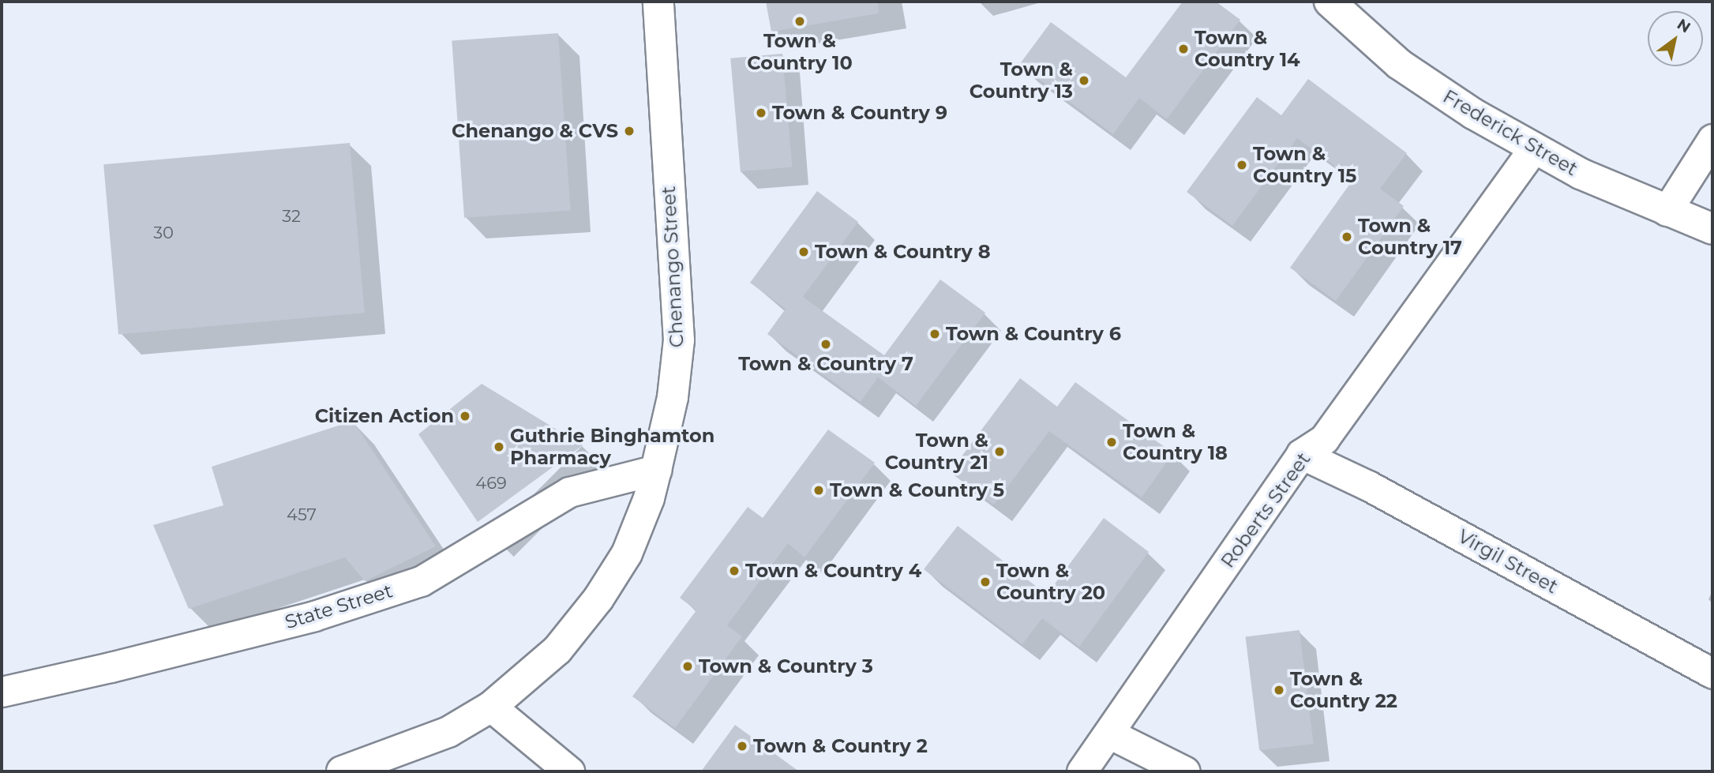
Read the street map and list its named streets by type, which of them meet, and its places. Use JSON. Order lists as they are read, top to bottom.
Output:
{
  "streets": {
    "street": [
      "Frederick Street",
      "Chenango Street",
      "Roberts Street",
      "Virgil Street",
      "State Street"
    ]
  },
  "crossings": [
    ["Frederick Street", "Roberts Street"],
    ["Chenango Street", "State Street"],
    ["Roberts Street", "Virgil Street"]
  ],
  "places": [
    "Town & Country 10",
    "Town & Country 14",
    "Town & Country 13",
    "Town & Country 9",
    "Chenango & CVS",
    "Town & Country 15",
    "Town & Country 17",
    "Town & Country 8",
    "Town & Country 6",
    "Town & Country 7",
    "Citizen Action",
    "Town & Country 18",
    "Guthrie Binghamton Pharmacy",
    "Town & Country 21",
    "Town & Country 5",
    "Town & Country 4",
    "Town & Country 20",
    "Town & Country 3",
    "Town & Country 22",
    "Town & Country 2"
  ],
  "house_numbers": [
    "32",
    "30",
    "469",
    "457"
  ],
  "north": "top right"
}
